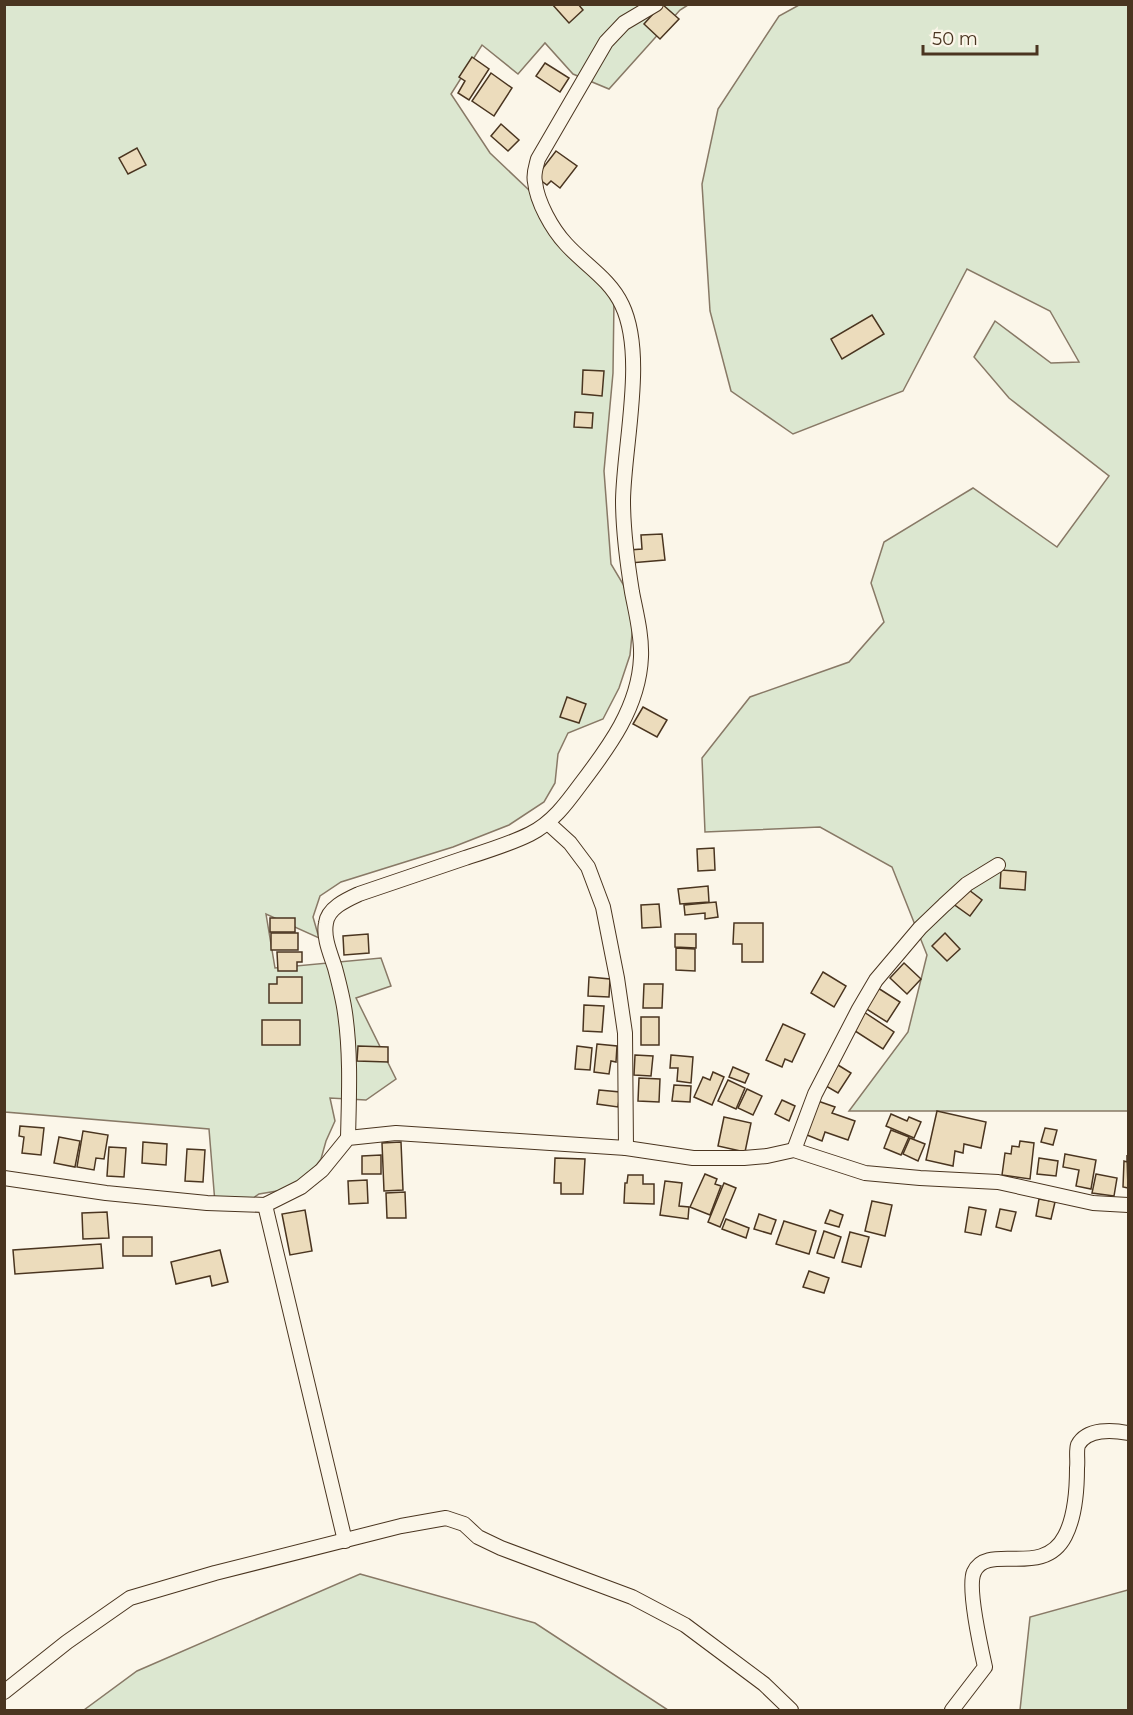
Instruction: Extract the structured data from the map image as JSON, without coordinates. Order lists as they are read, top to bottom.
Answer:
{
  "scale_bar": "50 m"
}
